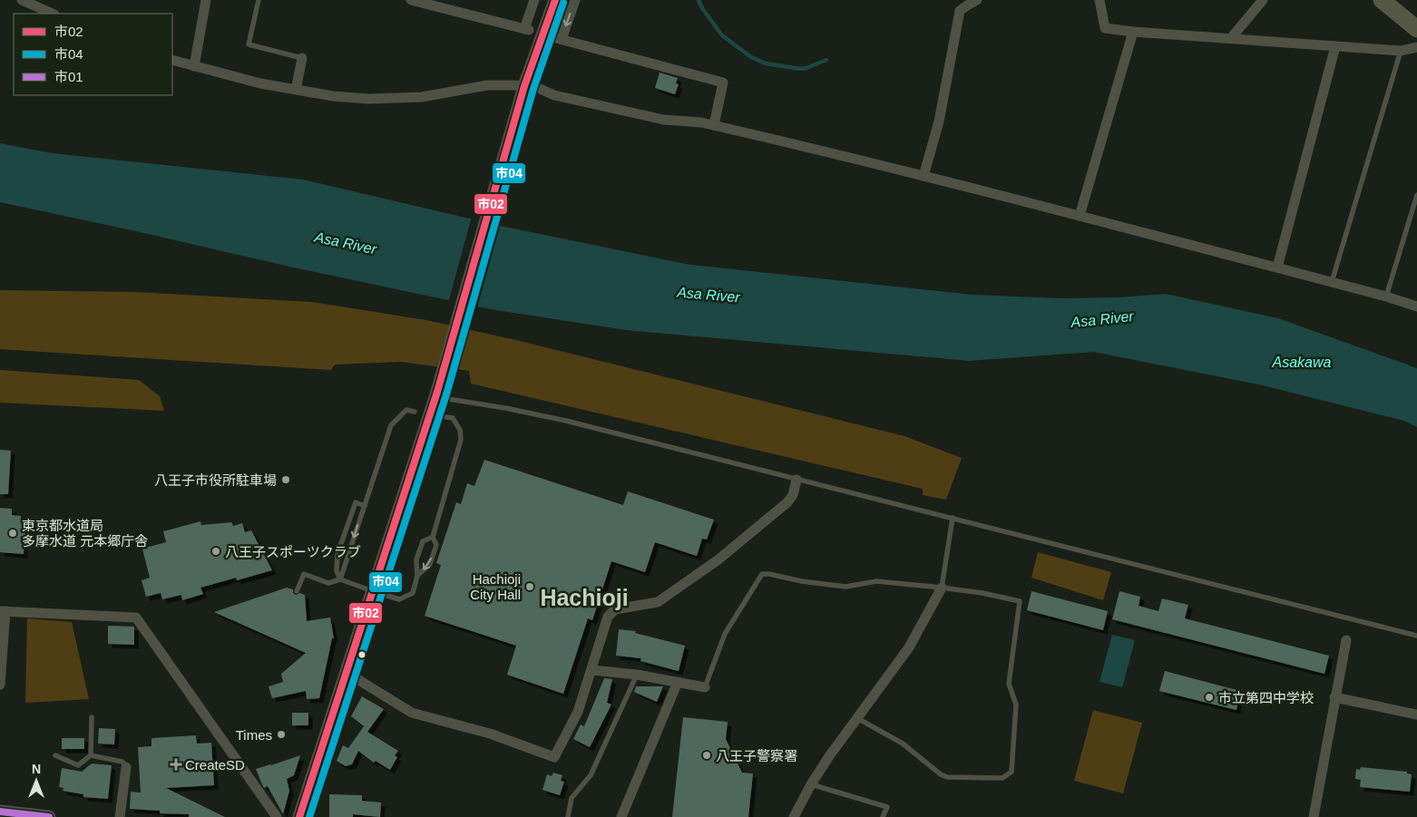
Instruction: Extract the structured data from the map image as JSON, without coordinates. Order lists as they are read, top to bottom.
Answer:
{
  "districts": ["Hachioji"],
  "water": ["Asa River", "Asakawa"],
  "places": {
    "other": [
      "八王子市役所駐車場",
      "東京都水道局 多摩水道 元本郷庁舎",
      "八王子スポーツクラブ",
      "Hachioji City Hall",
      "市立第四中学校",
      "Times",
      "八王子警察署"
    ],
    "health": ["CreateSD"]
  },
  "lines": ["transit line 市02", "transit line 市04", "transit line 市01"],
  "legend": ["市02", "市04", "市01"],
  "north": "top"
}
